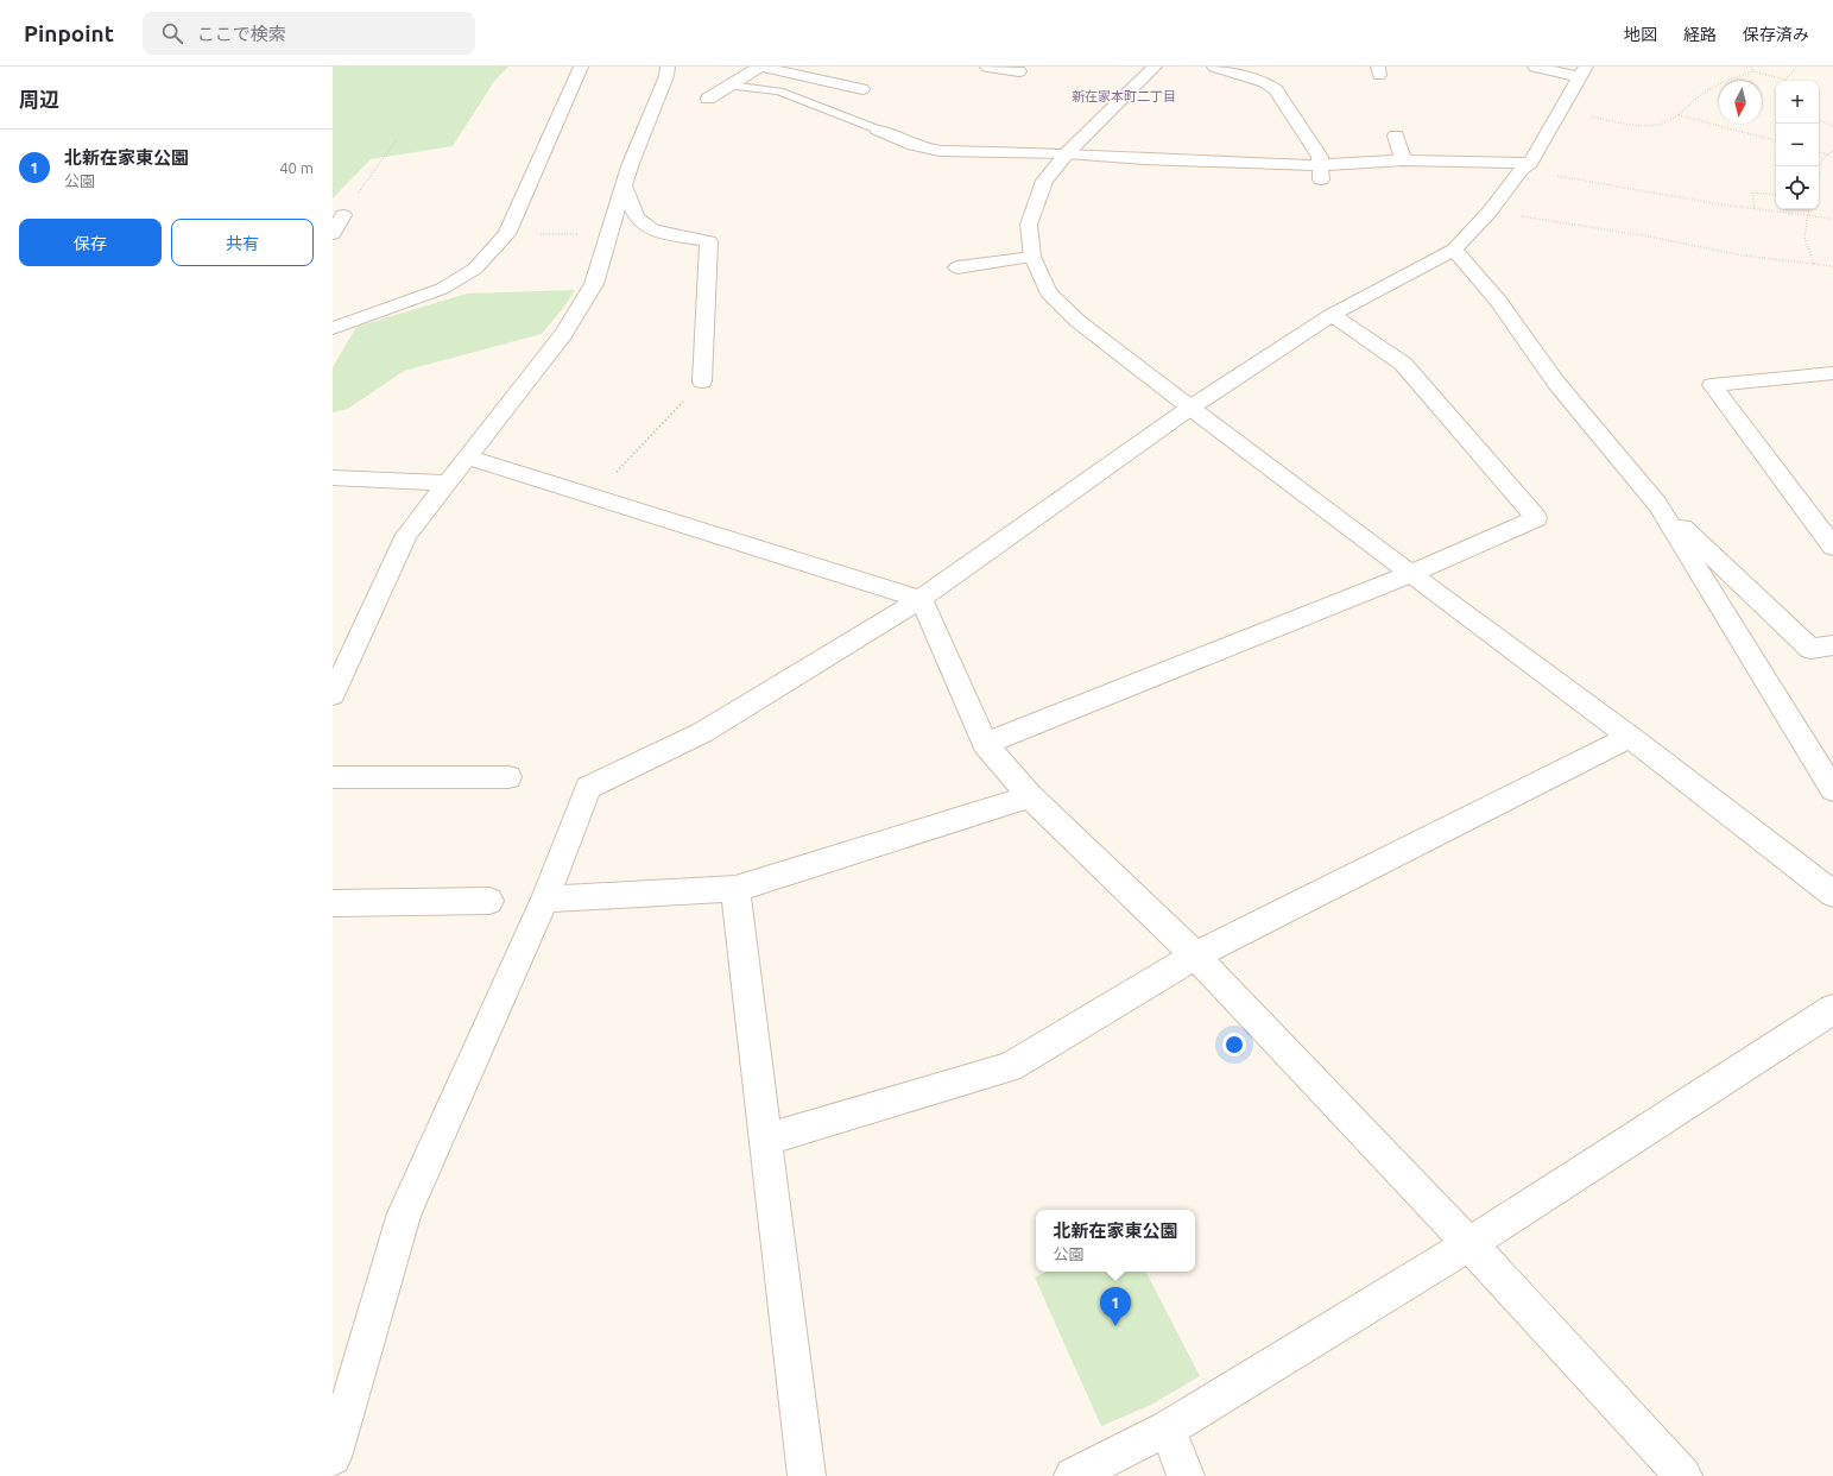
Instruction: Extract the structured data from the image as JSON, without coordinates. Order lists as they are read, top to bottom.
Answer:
{
  "districts": ["新在家本町二丁目"],
  "north": "bottom",
  "page": {
    "header": "Pinpoint",
    "search": "ここで検索",
    "nav": ["地図", "経路", "保存済み"],
    "heading": "周辺",
    "map_buttons": ["+", "−"],
    "list": [
      {
        "mark": "1",
        "name": "北新在家東公園",
        "note": "公園",
        "value": "40 m"
      }
    ],
    "buttons": ["保存", "共有"],
    "popup": ["北新在家東公園", "公園"],
    "pins": "1"
  }
}
